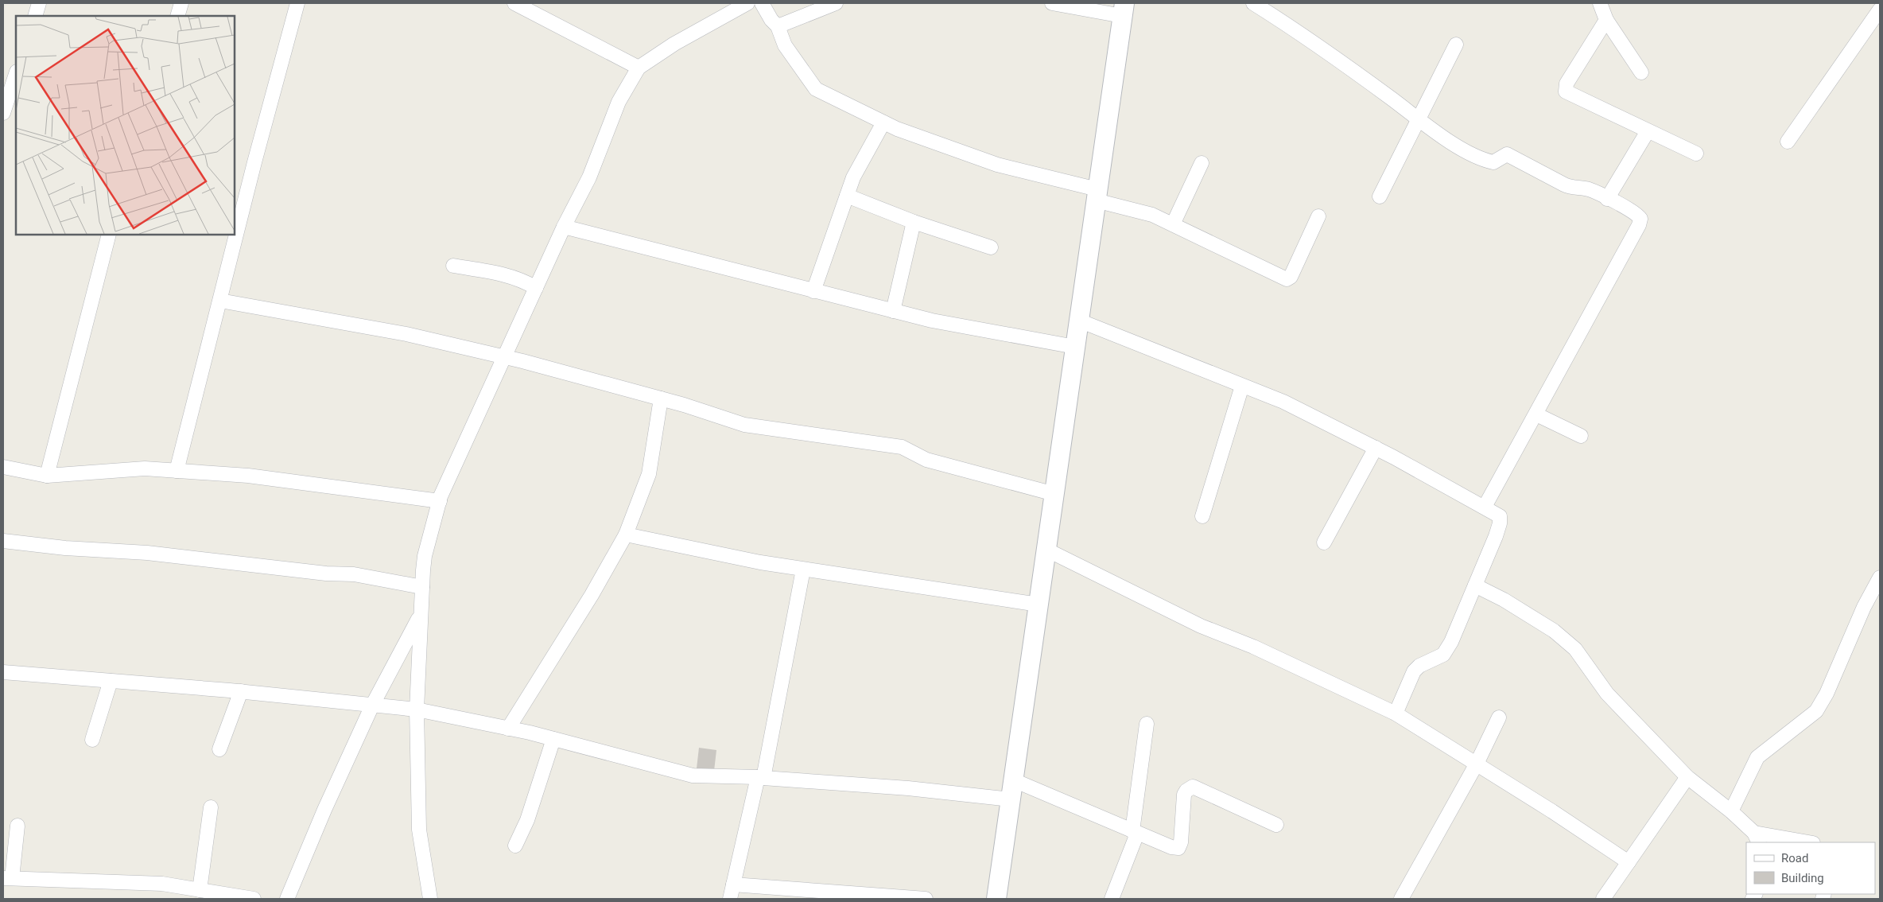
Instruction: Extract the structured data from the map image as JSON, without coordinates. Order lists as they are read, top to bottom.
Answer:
{
  "legend": ["Road", "Building"]
}
